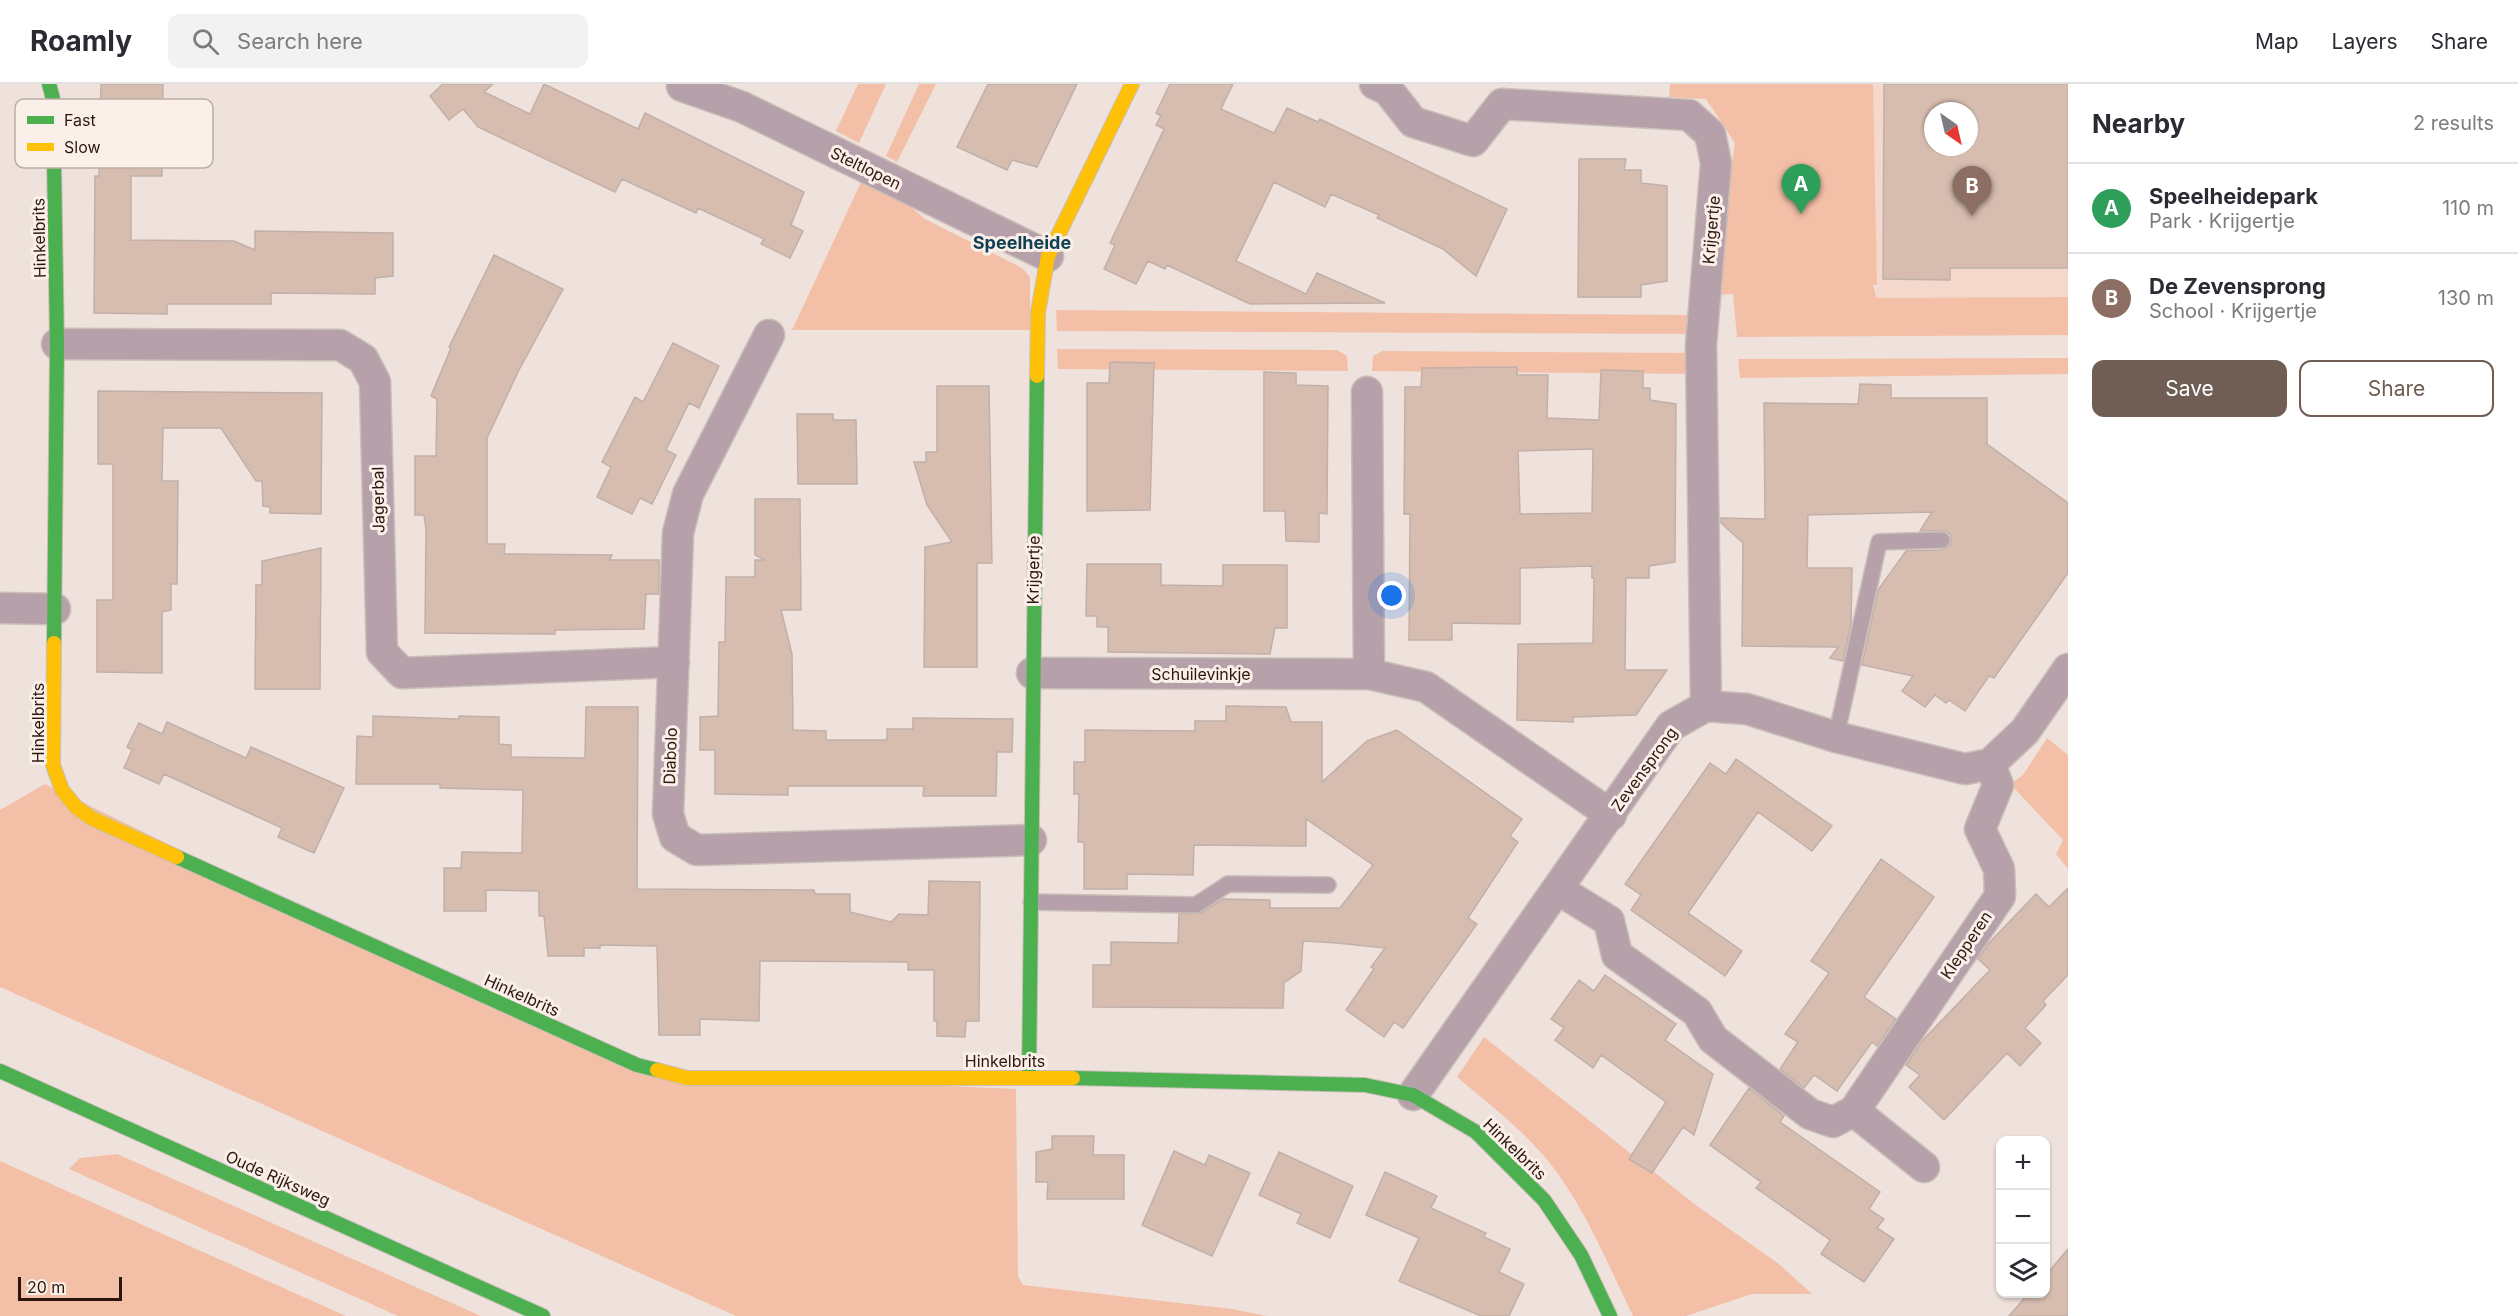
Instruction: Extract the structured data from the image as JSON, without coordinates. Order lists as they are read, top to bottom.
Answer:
{
  "streets": {
    "street": [
      "Steltlopen",
      "Krijgertje",
      "Hinkelbrits",
      "Jagerbal",
      "Schuilevinkje",
      "Diabolo",
      "Zevensprong",
      "Klepperen",
      "Oude Rijksweg"
    ]
  },
  "crossings": [
    ["Steltlopen", "Krijgertje"],
    ["Krijgertje", "Hinkelbrits"],
    ["Krijgertje", "Schuilevinkje"],
    ["Krijgertje", "Diabolo"],
    ["Krijgertje", "Zevensprong"],
    ["Hinkelbrits", "Jagerbal"],
    ["Hinkelbrits", "Zevensprong"],
    ["Jagerbal", "Diabolo"],
    ["Schuilevinkje", "Zevensprong"]
  ],
  "districts": ["Speelheide"],
  "legend": ["Fast", "Slow"],
  "scale_bar": "20 m",
  "north": "bottom right",
  "page": {
    "header": "Roamly",
    "search": "Search here",
    "nav": ["Map", "Layers", "Share"],
    "heading": ["Nearby", "2 results"],
    "list": [
      {
        "mark": "A",
        "name": "Speelheidepark",
        "note": "Park · Krijgertje",
        "value": "110 m"
      },
      {
        "mark": "B",
        "name": "De Zevensprong",
        "note": "School · Krijgertje",
        "value": "130 m"
      }
    ],
    "pins": ["A", "B"],
    "buttons": ["Save", "Share"],
    "map_buttons": ["+", "−"],
    "scale": "20 m"
  }
}
